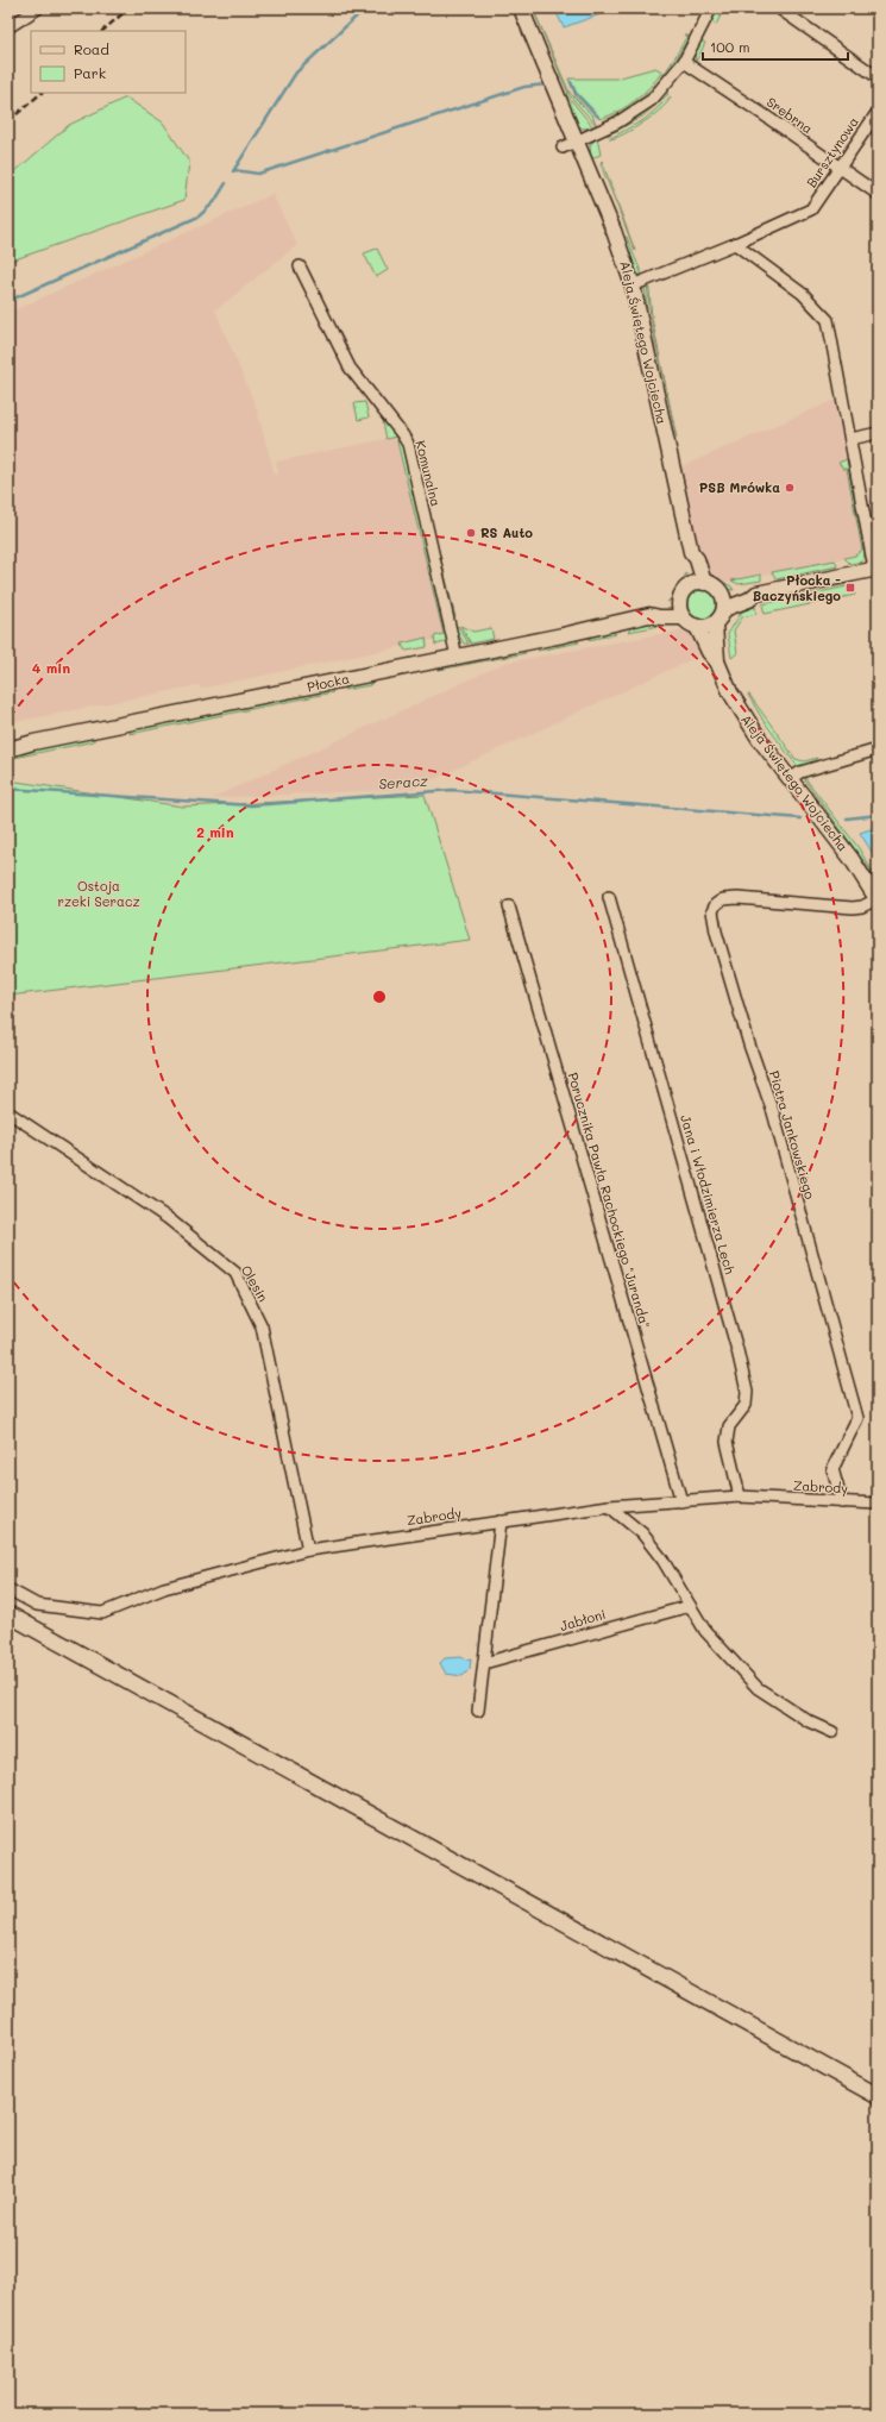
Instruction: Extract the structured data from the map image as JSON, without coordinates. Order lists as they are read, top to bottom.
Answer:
{
  "streets": {
    "street": [
      "Srebrna",
      "Bursztynowa",
      "Aleja Świętego Wojciecha",
      "Komunalna",
      "Płocka",
      "Piotra Jankowskiego",
      "Jana i Włodzimierza Lech",
      "Porucznika Pawła Rachockiego \"Juranda\"",
      "Olesin",
      "Zabrody",
      "Jabłoni"
    ]
  },
  "crossings": [
    ["Srebrna", "Bursztynowa"],
    ["Aleja Świętego Wojciecha", "Płocka"],
    ["Aleja Świętego Wojciecha", "Piotra Jankowskiego"],
    ["Komunalna", "Płocka"],
    ["Piotra Jankowskiego", "Zabrody"],
    ["Jana i Włodzimierza Lech", "Zabrody"],
    ["Porucznika Pawła Rachockiego \"Juranda\"", "Zabrody"],
    ["Olesin", "Zabrody"]
  ],
  "water": ["Seracz"],
  "parks": ["Ostoja rzeki Seracz"],
  "places": {
    "other": ["PSB Mrówka", "RS Auto"],
    "transit": ["Płocka - Baczyńskiego"]
  },
  "legend": ["Road", "Park"],
  "scale_bar": "100 m",
  "rings": ["4 min", "2 min"]
}
